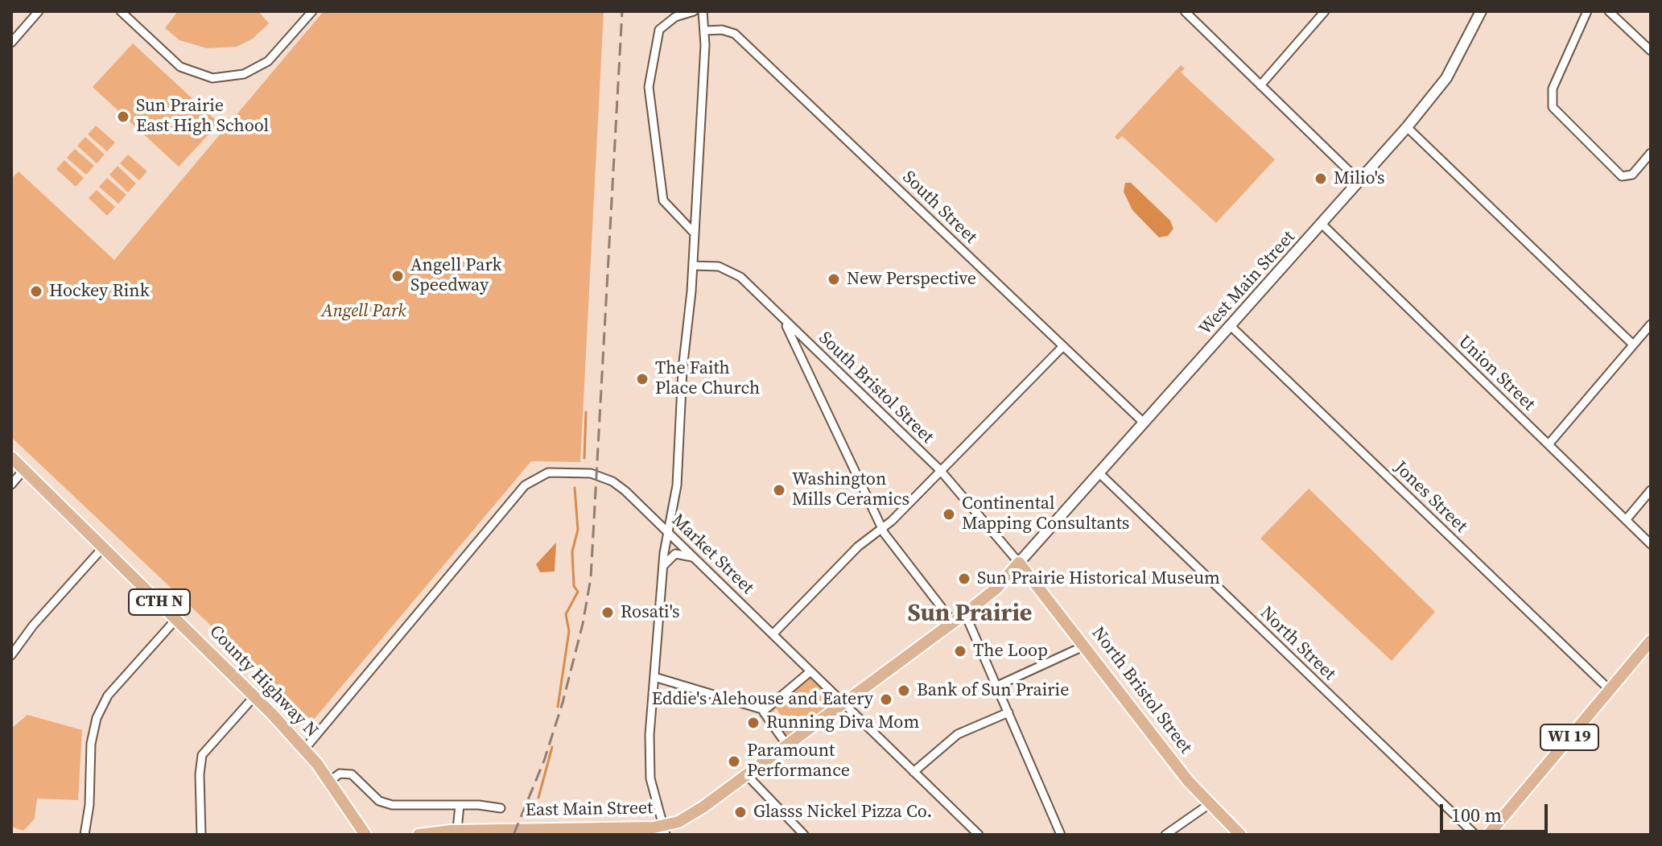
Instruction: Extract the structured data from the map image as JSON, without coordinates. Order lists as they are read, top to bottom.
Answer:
{
  "streets": {
    "main road": [
      "West Main Street",
      "CTH N",
      "County Highway N",
      "North Bristol Street",
      "WI 19",
      "East Main Street"
    ],
    "street": [
      "South Street",
      "Union Street",
      "South Bristol Street",
      "Jones Street",
      "Market Street",
      "North Street"
    ]
  },
  "crossings": [
    ["South Street", "West Main Street"],
    ["West Main Street", "Union Street"],
    ["West Main Street", "South Bristol Street"],
    ["West Main Street", "Jones Street"],
    ["West Main Street", "North Street"],
    ["West Main Street", "North Bristol Street"],
    ["West Main Street", "East Main Street"],
    ["South Bristol Street", "North Bristol Street"],
    ["South Bristol Street", "East Main Street"],
    ["Jones Street", "WI 19"],
    ["Market Street", "County Highway N"],
    ["Market Street", "East Main Street"],
    ["North Bristol Street", "East Main Street"]
  ],
  "districts": ["Sun Prairie"],
  "parks": ["Angell Park"],
  "places": [
    "Sun Prairie East High School",
    "Milio's",
    "Angell Park Speedway",
    "New Perspective",
    "Hockey Rink",
    "The Faith Place Church",
    "Washington Mills Ceramics",
    "Continental Mapping Consultants",
    "Sun Prairie Historical Museum",
    "Rosati's",
    "The Loop",
    "Bank of Sun Prairie",
    "Eddie's Alehouse and Eatery",
    "Running Diva Mom",
    "Paramount Performance",
    "Glasss Nickel Pizza Co."
  ],
  "scale_bar": "100 m"
}
